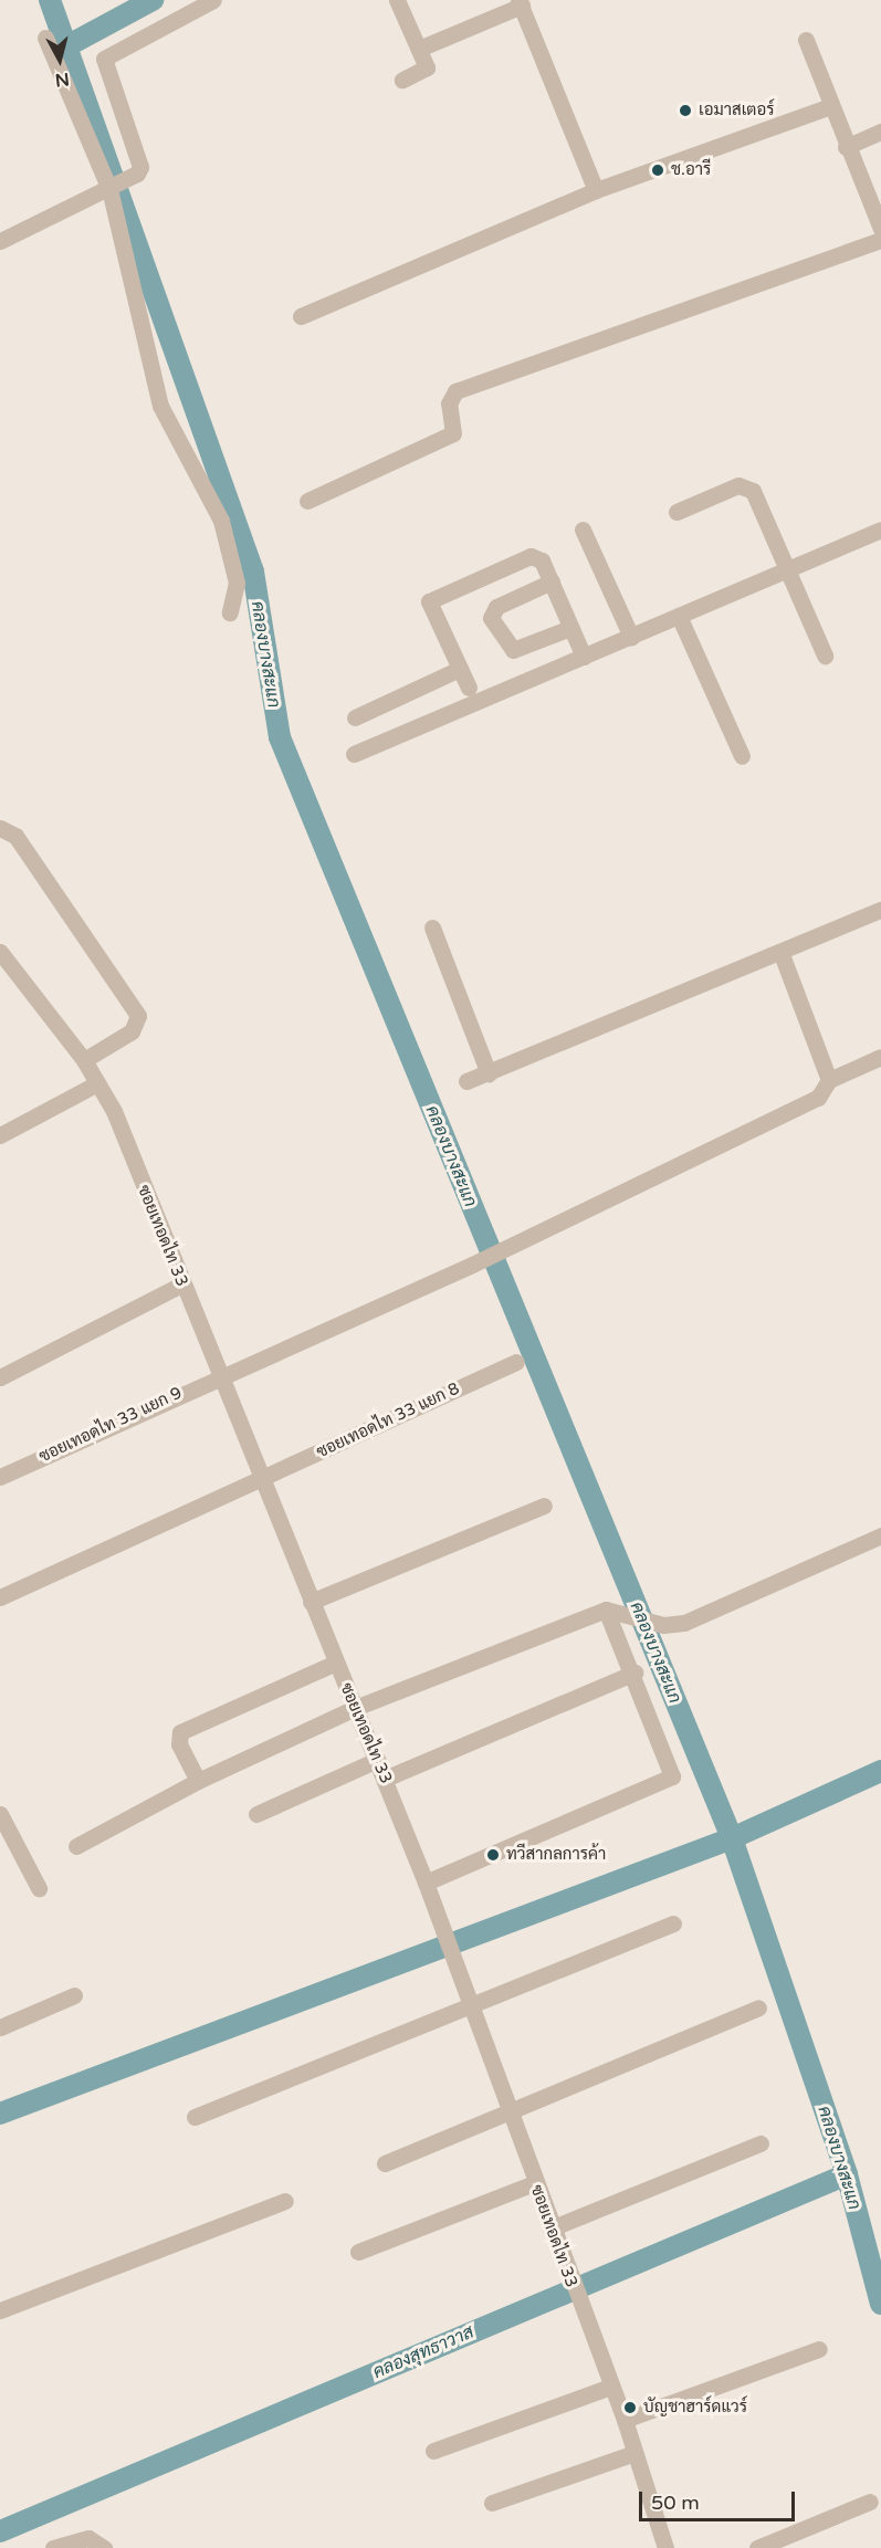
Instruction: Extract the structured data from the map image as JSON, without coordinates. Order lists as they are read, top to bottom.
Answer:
{
  "streets": {
    "street": ["ซอยเทอดไท 33", "ซอยเทอดไท 33 แยก 8", "ซอยเทอดไท 33 แยก 9"]
  },
  "crossings": [
    ["ซอยเทอดไท 33", "ซอยเทอดไท 33 แยก 8"],
    ["ซอยเทอดไท 33", "ซอยเทอดไท 33 แยก 9"]
  ],
  "water": ["คลองบางสะแก", "คลองสุทธาวาส"],
  "places": [
    "เอมาสเตอร์",
    "ช.อารี",
    "ทวีสากลการค้า",
    "บัญชาฮาร์ดแวร์"
  ],
  "scale_bar": "50 m",
  "north": "bottom"
}
